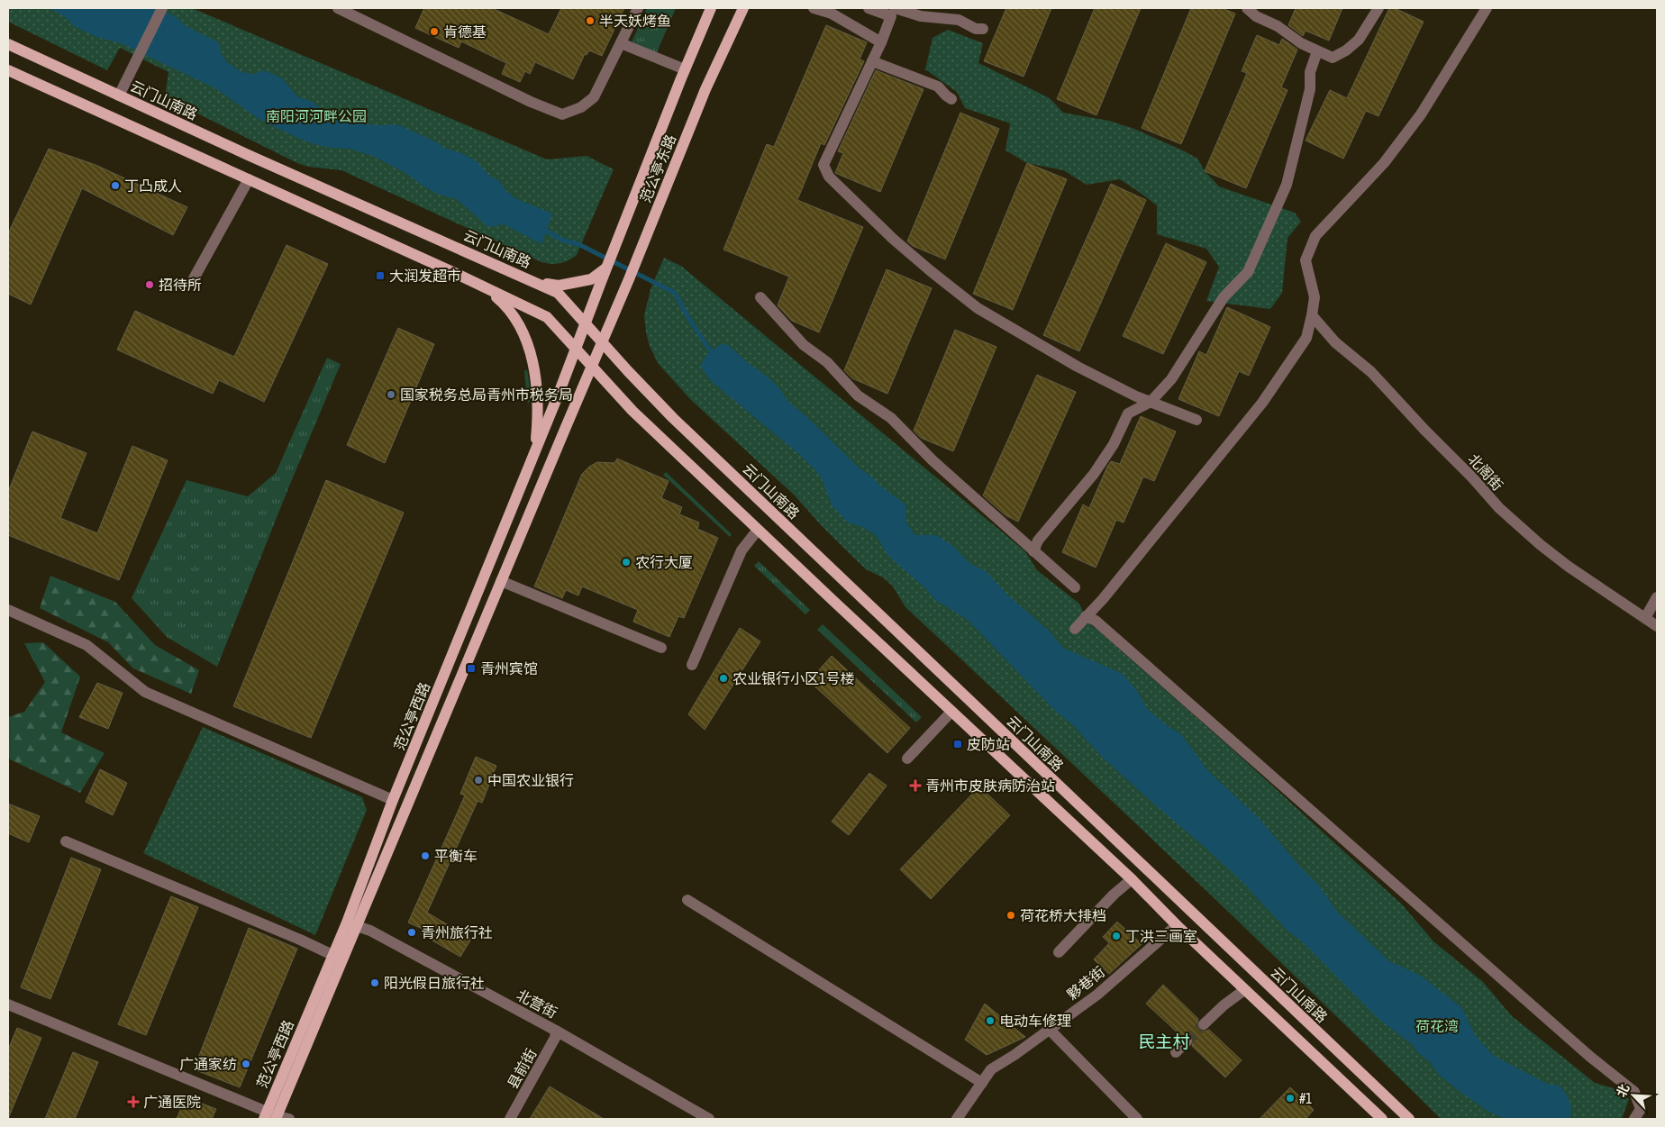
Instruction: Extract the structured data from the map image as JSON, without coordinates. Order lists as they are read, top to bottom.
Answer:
{
  "streets": {
    "main road": ["云门山南路", "范公亭东路", "范公亭西路"],
    "street": [
      "北阁街",
      "夥巷街",
      "北营街",
      "县前街"
    ]
  },
  "crossings": [
    ["云门山南路", "范公亭东路"],
    ["云门山南路", "范公亭西路"],
    ["范公亭东路", "范公亭西路"],
    ["范公亭西路", "北营街"],
    ["北营街", "县前街"]
  ],
  "districts": ["民主村"],
  "parks": ["南阳河河畔公园", "荷花湾"],
  "places": {
    "other": [
      "半天妖烤鱼",
      "肯德基",
      "丁凸成人",
      "招待所",
      "国家税务总局青州市税务局",
      "农行大厦",
      "农业银行小区1号楼",
      "中国农业银行",
      "平衡车",
      "荷花桥大排档",
      "青州旅行社",
      "丁洪三画室",
      "阳光假日旅行社",
      "电动车修理",
      "广通家纺",
      "#1"
    ],
    "transit": ["大润发超市", "青州宾馆", "皮防站"],
    "health": ["青州市皮肤病防治站", "广通医院"]
  },
  "north": "top left"
}
